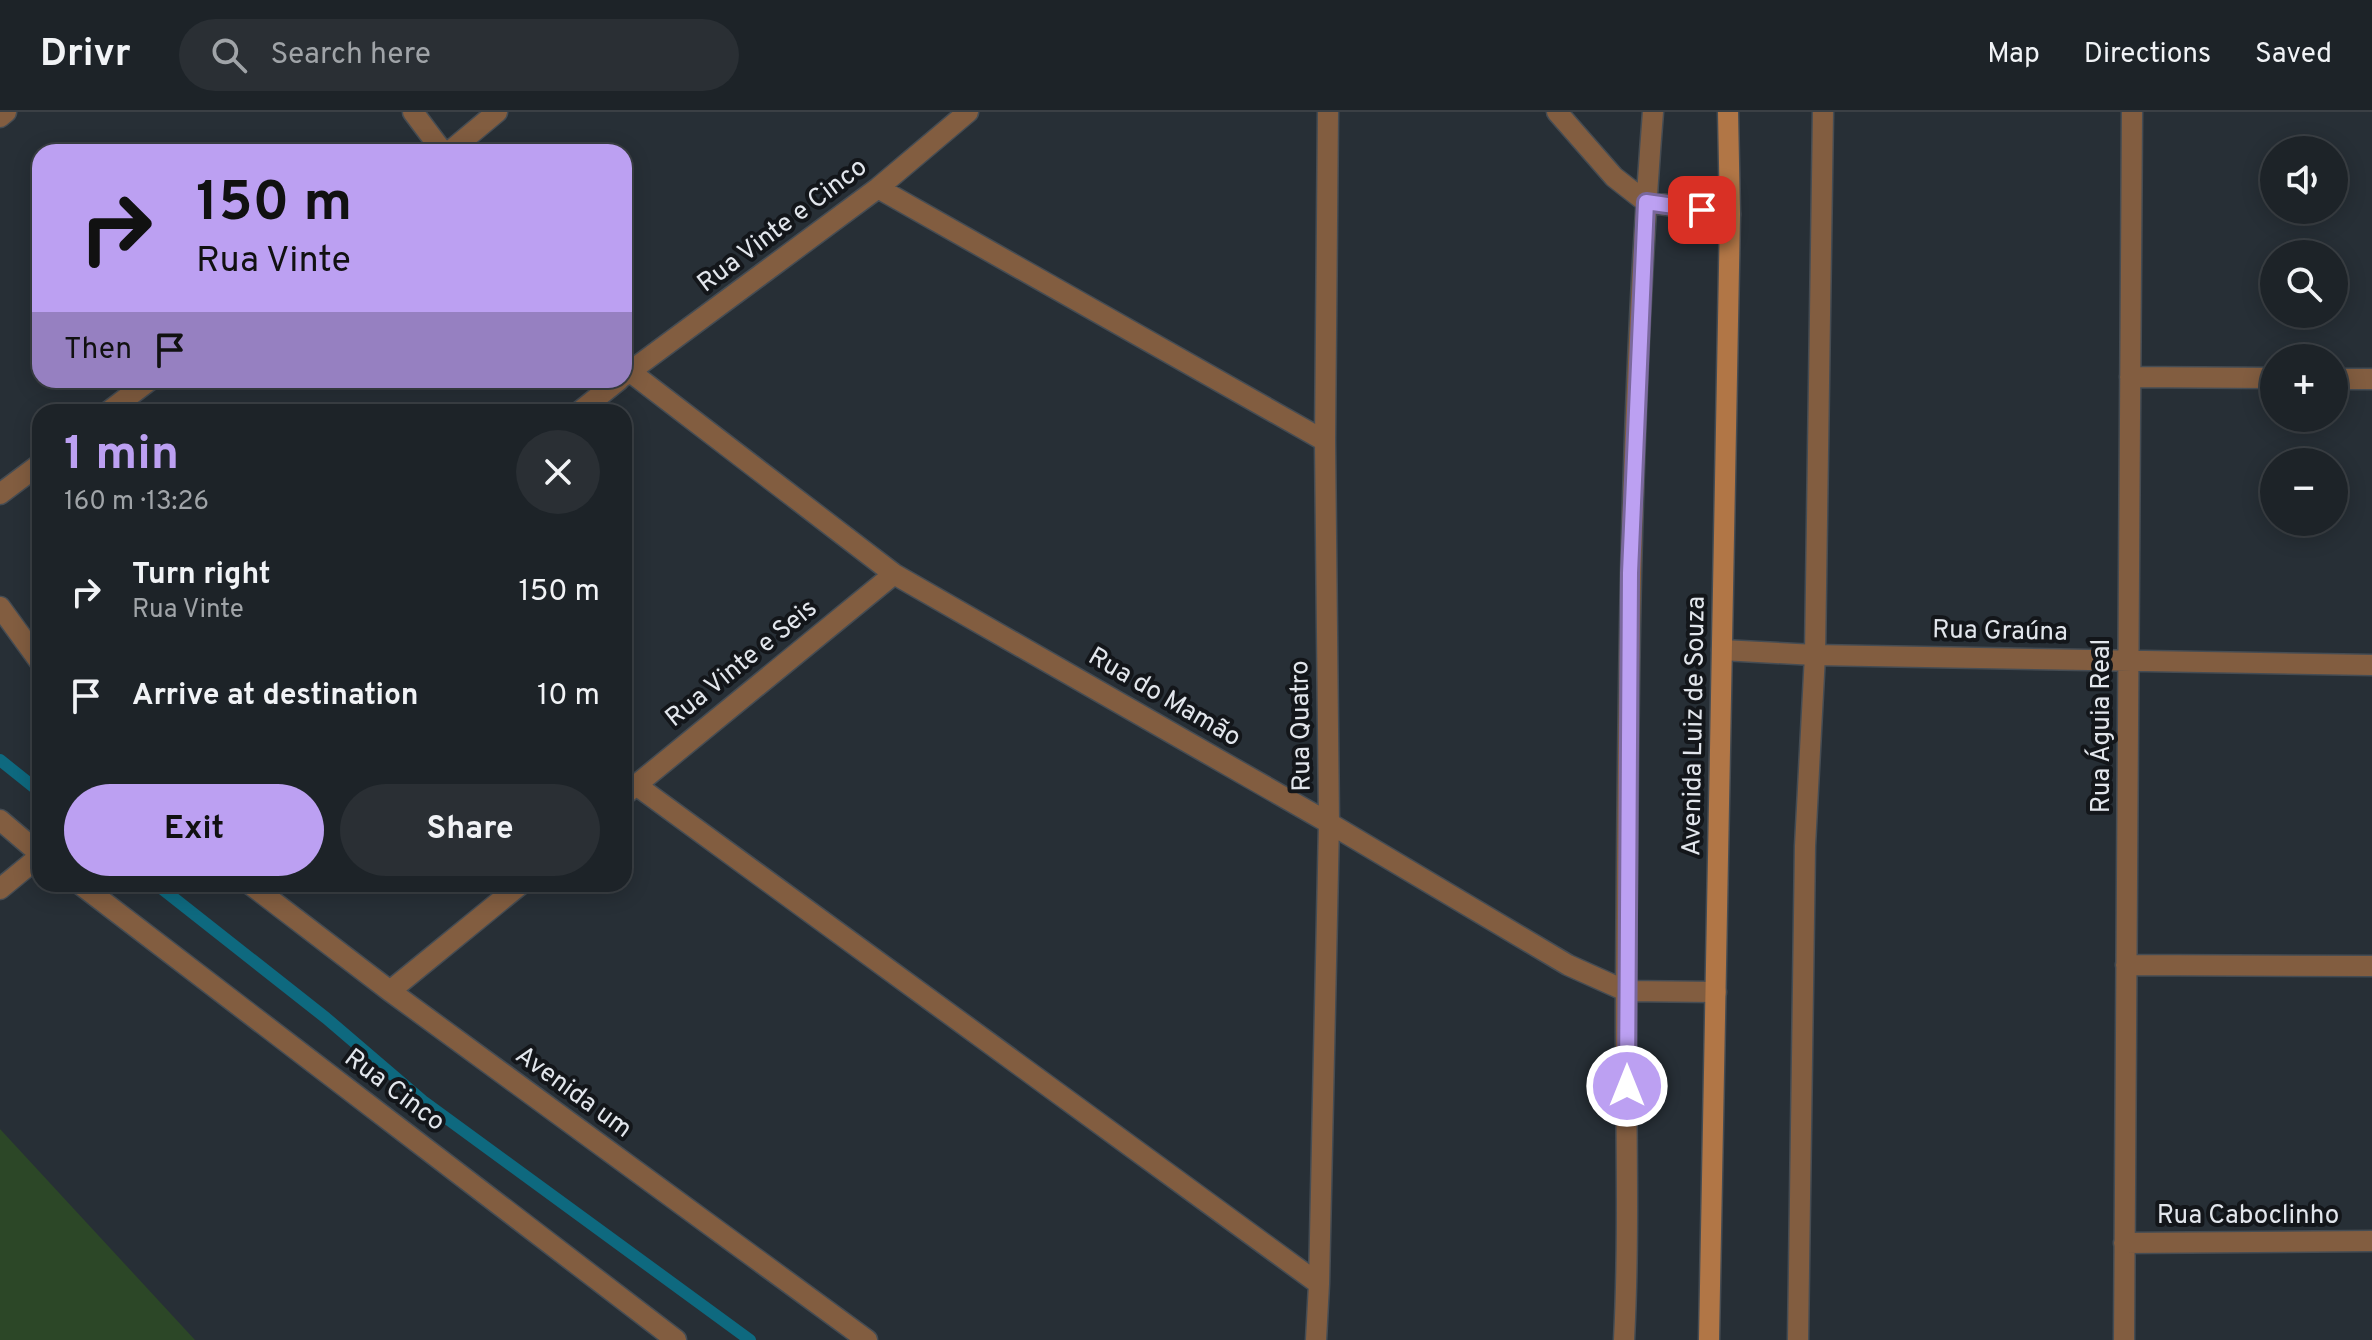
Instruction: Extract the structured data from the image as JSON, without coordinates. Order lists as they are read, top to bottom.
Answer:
{
  "streets": {
    "main road": ["Avenida Luiz de Souza"],
    "street": [
      "Rua Vinte e Cinco",
      "Rua Graúna",
      "Rua Vinte e Seis",
      "Rua do Mamão",
      "Rua Quatro",
      "Rua Águia Real",
      "Rua Cinco",
      "Avenida um",
      "Rua Caboclinho"
    ]
  },
  "crossings": [
    ["Rua Graúna", "Avenida Luiz de Souza"],
    ["Rua Graúna", "Rua Águia Real"],
    ["Rua Vinte e Seis", "Rua do Mamão"],
    ["Rua do Mamão", "Rua Quatro"],
    ["Rua do Mamão", "Avenida Luiz de Souza"],
    ["Rua Águia Real", "Rua Caboclinho"]
  ],
  "page": {
    "header": "Drivr",
    "search": "Search here",
    "nav": ["Map", "Directions", "Saved"],
    "map_buttons": ["+", "−"],
    "turn": ["150 m", "Rua Vinte"],
    "then": "Then",
    "heading": ["1 min", "160 m · 13:26"],
    "list": [
      {
        "name": "Turn right",
        "note": "Rua Vinte",
        "value": "150 m"
      },
      {
        "name": "Arrive at destination",
        "value": "10 m"
      }
    ],
    "buttons": ["Exit", "Share"]
  }
}
